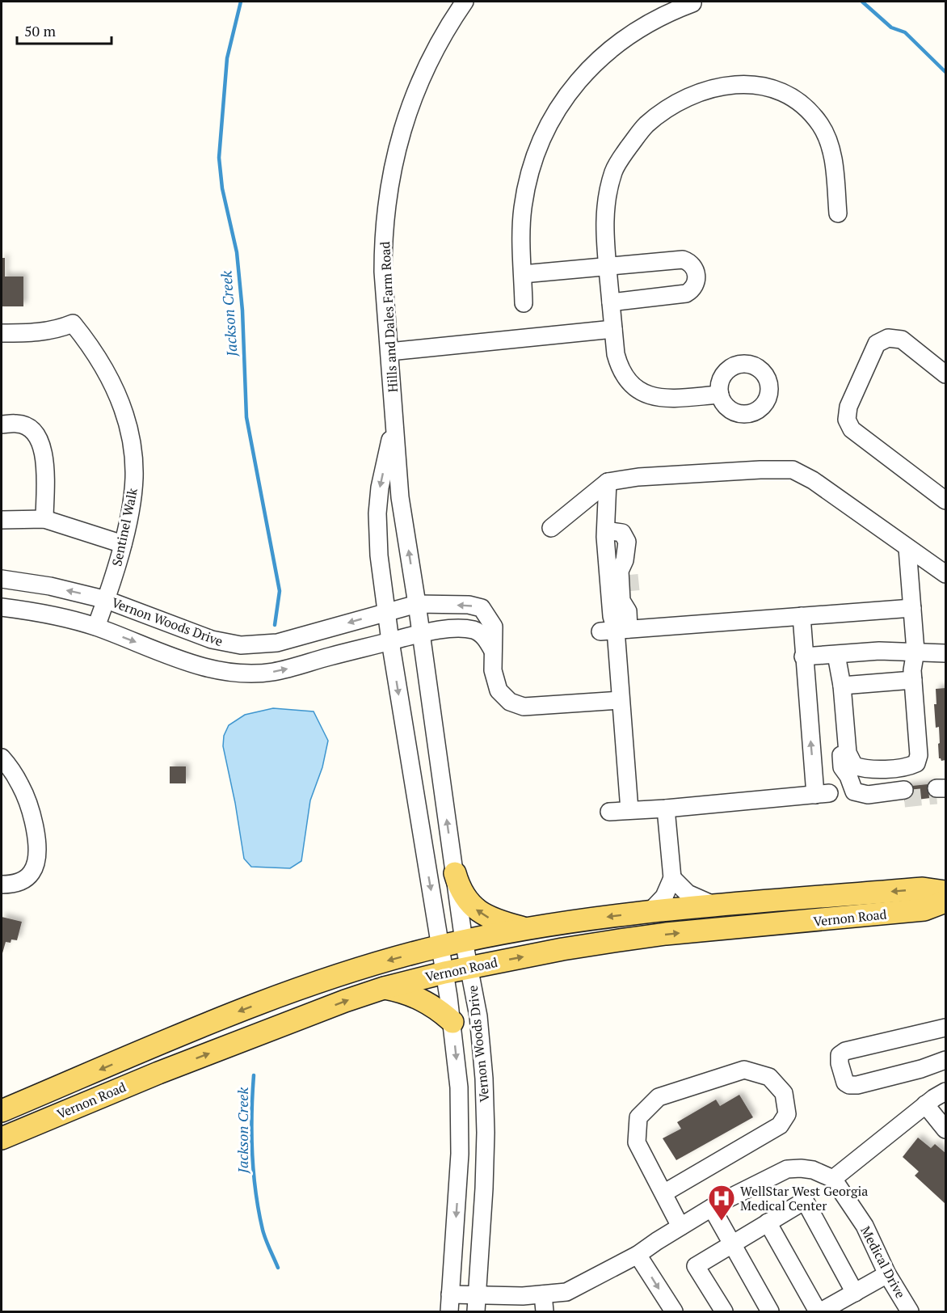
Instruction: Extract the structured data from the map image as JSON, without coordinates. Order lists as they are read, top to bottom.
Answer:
{
  "streets": {
    "main road": ["Vernon Road"],
    "street": [
      "Hills and Dales Farm Road",
      "Sentinel Walk",
      "Vernon Woods Drive",
      "Medical Drive"
    ]
  },
  "crossings": [
    ["Hills and Dales Farm Road", "Vernon Woods Drive"],
    ["Sentinel Walk", "Vernon Woods Drive"],
    ["Vernon Woods Drive", "Vernon Road"]
  ],
  "water": ["Jackson Creek"],
  "places": {
    "hospital": ["WellStar West Georgia Medical Center"]
  },
  "scale_bar": "50 m"
}
